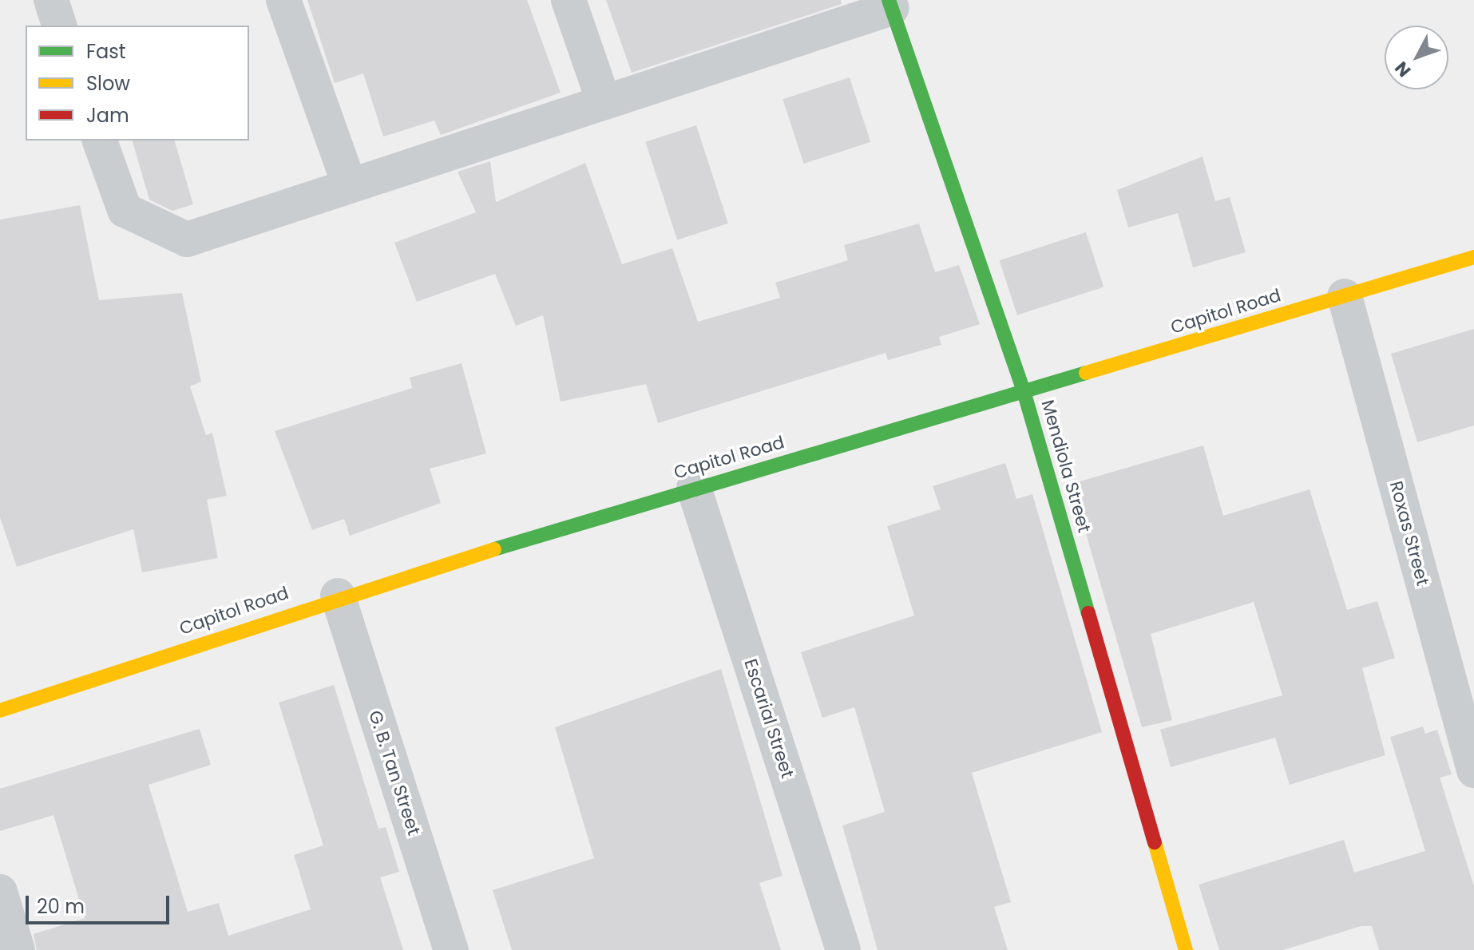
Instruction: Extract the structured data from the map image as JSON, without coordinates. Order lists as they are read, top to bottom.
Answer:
{
  "streets": {
    "street": [
      "Capitol Road",
      "Mendiola Street",
      "Roxas Street",
      "Escarial Street",
      "G. B. Tan Street"
    ]
  },
  "crossings": [
    ["Capitol Road", "Mendiola Street"],
    ["Capitol Road", "Roxas Street"],
    ["Capitol Road", "Escarial Street"],
    ["Capitol Road", "G. B. Tan Street"]
  ],
  "legend": ["Fast", "Slow", "Jam"],
  "scale_bar": "20 m",
  "north": "bottom left"
}
